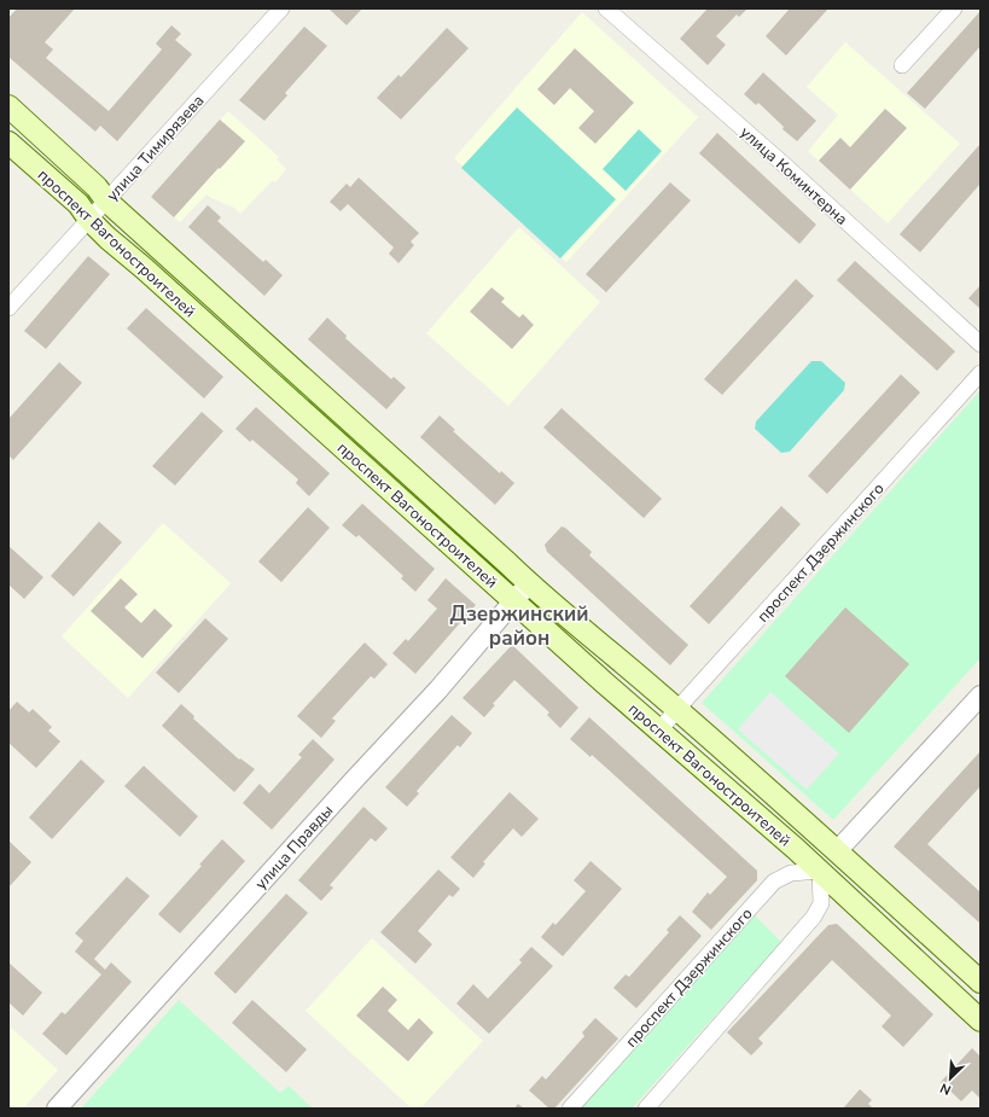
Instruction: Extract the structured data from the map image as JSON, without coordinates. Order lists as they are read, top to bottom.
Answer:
{
  "streets": {
    "main road": ["проспект Вагоностроителей"],
    "street": [
      "улица Тимирязева",
      "улица Коминтерна",
      "проспект Дзержинского",
      "улица Правды"
    ]
  },
  "crossings": [
    ["улица Тимирязева", "проспект Вагоностроителей"],
    ["проспект Вагоностроителей", "проспект Дзержинского"],
    ["проспект Вагоностроителей", "улица Правды"]
  ],
  "districts": ["Дзержинский район"],
  "north": "bottom left"
}
